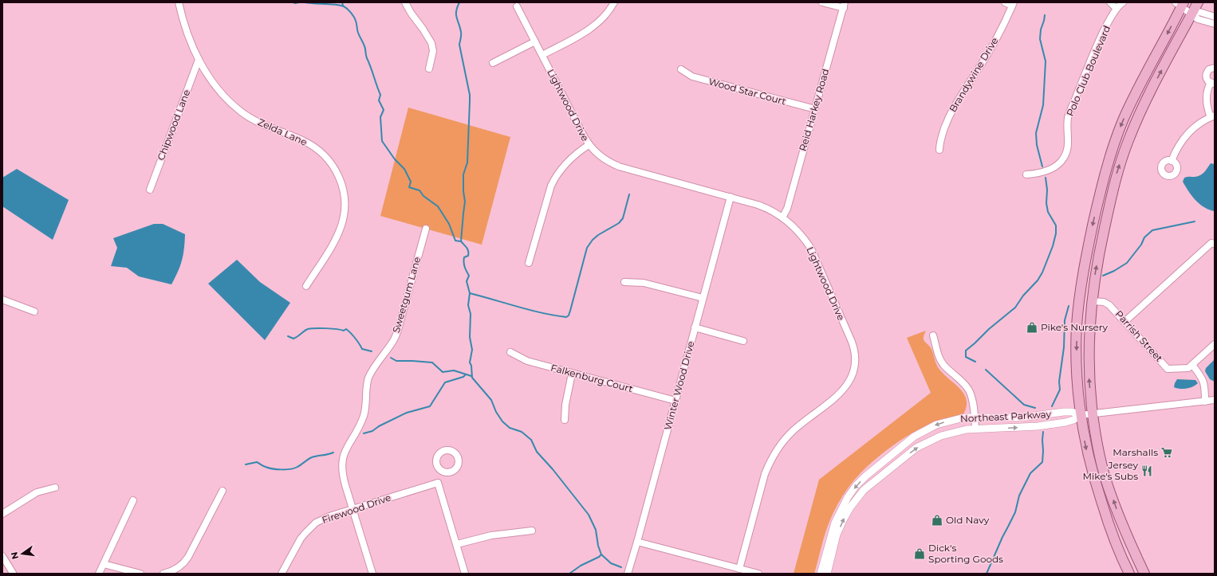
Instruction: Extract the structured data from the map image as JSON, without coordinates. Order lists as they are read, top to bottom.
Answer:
{
  "streets": {
    "street": [
      "Polo Club Boulevard",
      "Brandywine Drive",
      "Wood Star Court",
      "Lightwood Drive",
      "Reid Harkey Road",
      "Chipwood Lane",
      "Zelda Lane",
      "Sweetgum Lane",
      "Parrish Street",
      "Falkenburg Court",
      "Winter Wood Drive",
      "Northeast Parkway",
      "Firewood Drive"
    ]
  },
  "crossings": [
    ["Wood Star Court", "Reid Harkey Road"],
    ["Lightwood Drive", "Reid Harkey Road"],
    ["Lightwood Drive", "Winter Wood Drive"],
    ["Chipwood Lane", "Zelda Lane"],
    ["Sweetgum Lane", "Firewood Drive"],
    ["Falkenburg Court", "Winter Wood Drive"]
  ],
  "places": {
    "shop": ["Pike's Nursery", "Old Navy", "Dick's Sporting Goods"],
    "supermarket": ["Marshalls"],
    "restaurant": ["Jersey Mike's Subs"]
  },
  "north": "left"
}
